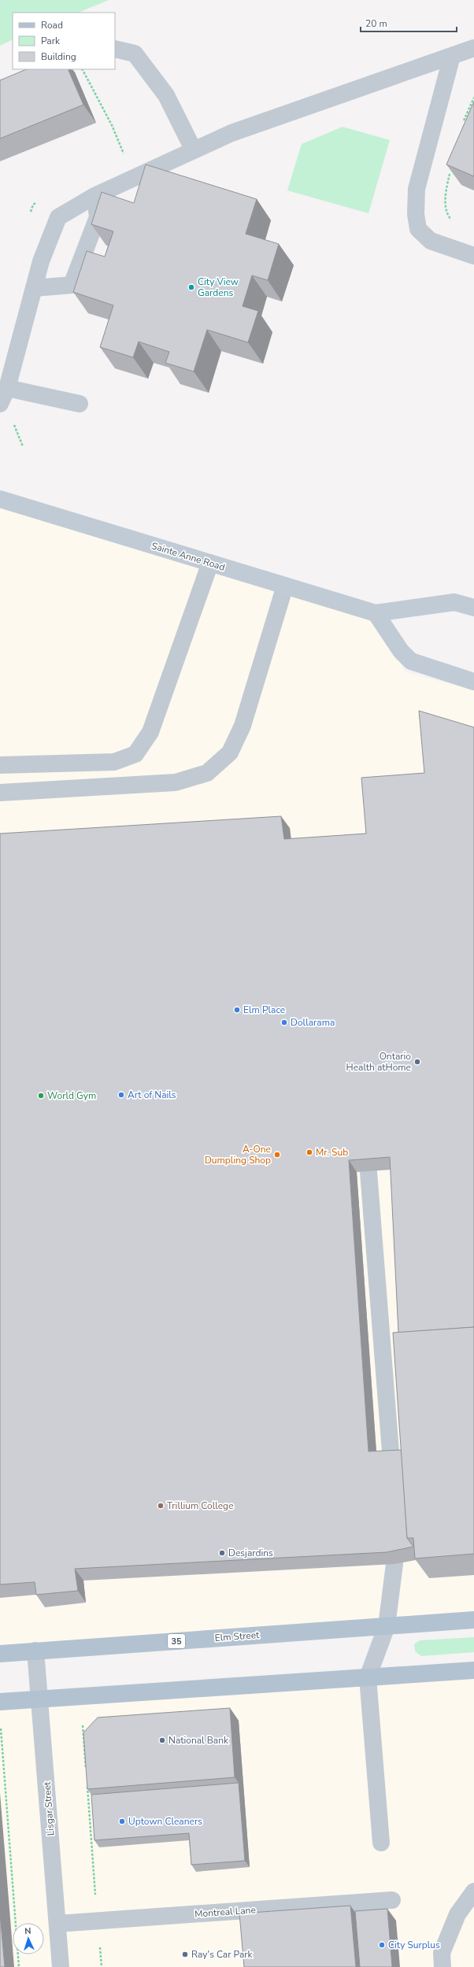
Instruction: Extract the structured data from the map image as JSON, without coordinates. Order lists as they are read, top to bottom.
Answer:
{
  "streets": {
    "main road": ["Sainte Anne Road", "Elm Street", "35"],
    "street": ["Lisgar Street", "Montreal Lane"]
  },
  "crossings": [
    ["Elm Street", "Lisgar Street"],
    ["Lisgar Street", "Montreal Lane"]
  ],
  "places": [
    "City View Gardens",
    "Elm Place",
    "Dollarama",
    "Ontario Health atHome",
    "Art of Nails",
    "World Gym",
    "Mr. Sub",
    "A-One Dumpling Shop",
    "Trillium College",
    "Desjardins",
    "National Bank",
    "Uptown Cleaners",
    "City Surplus",
    "Ray's Car Park"
  ],
  "legend": ["Road", "Park", "Building"],
  "scale_bar": "20 m",
  "north": "top"
}
